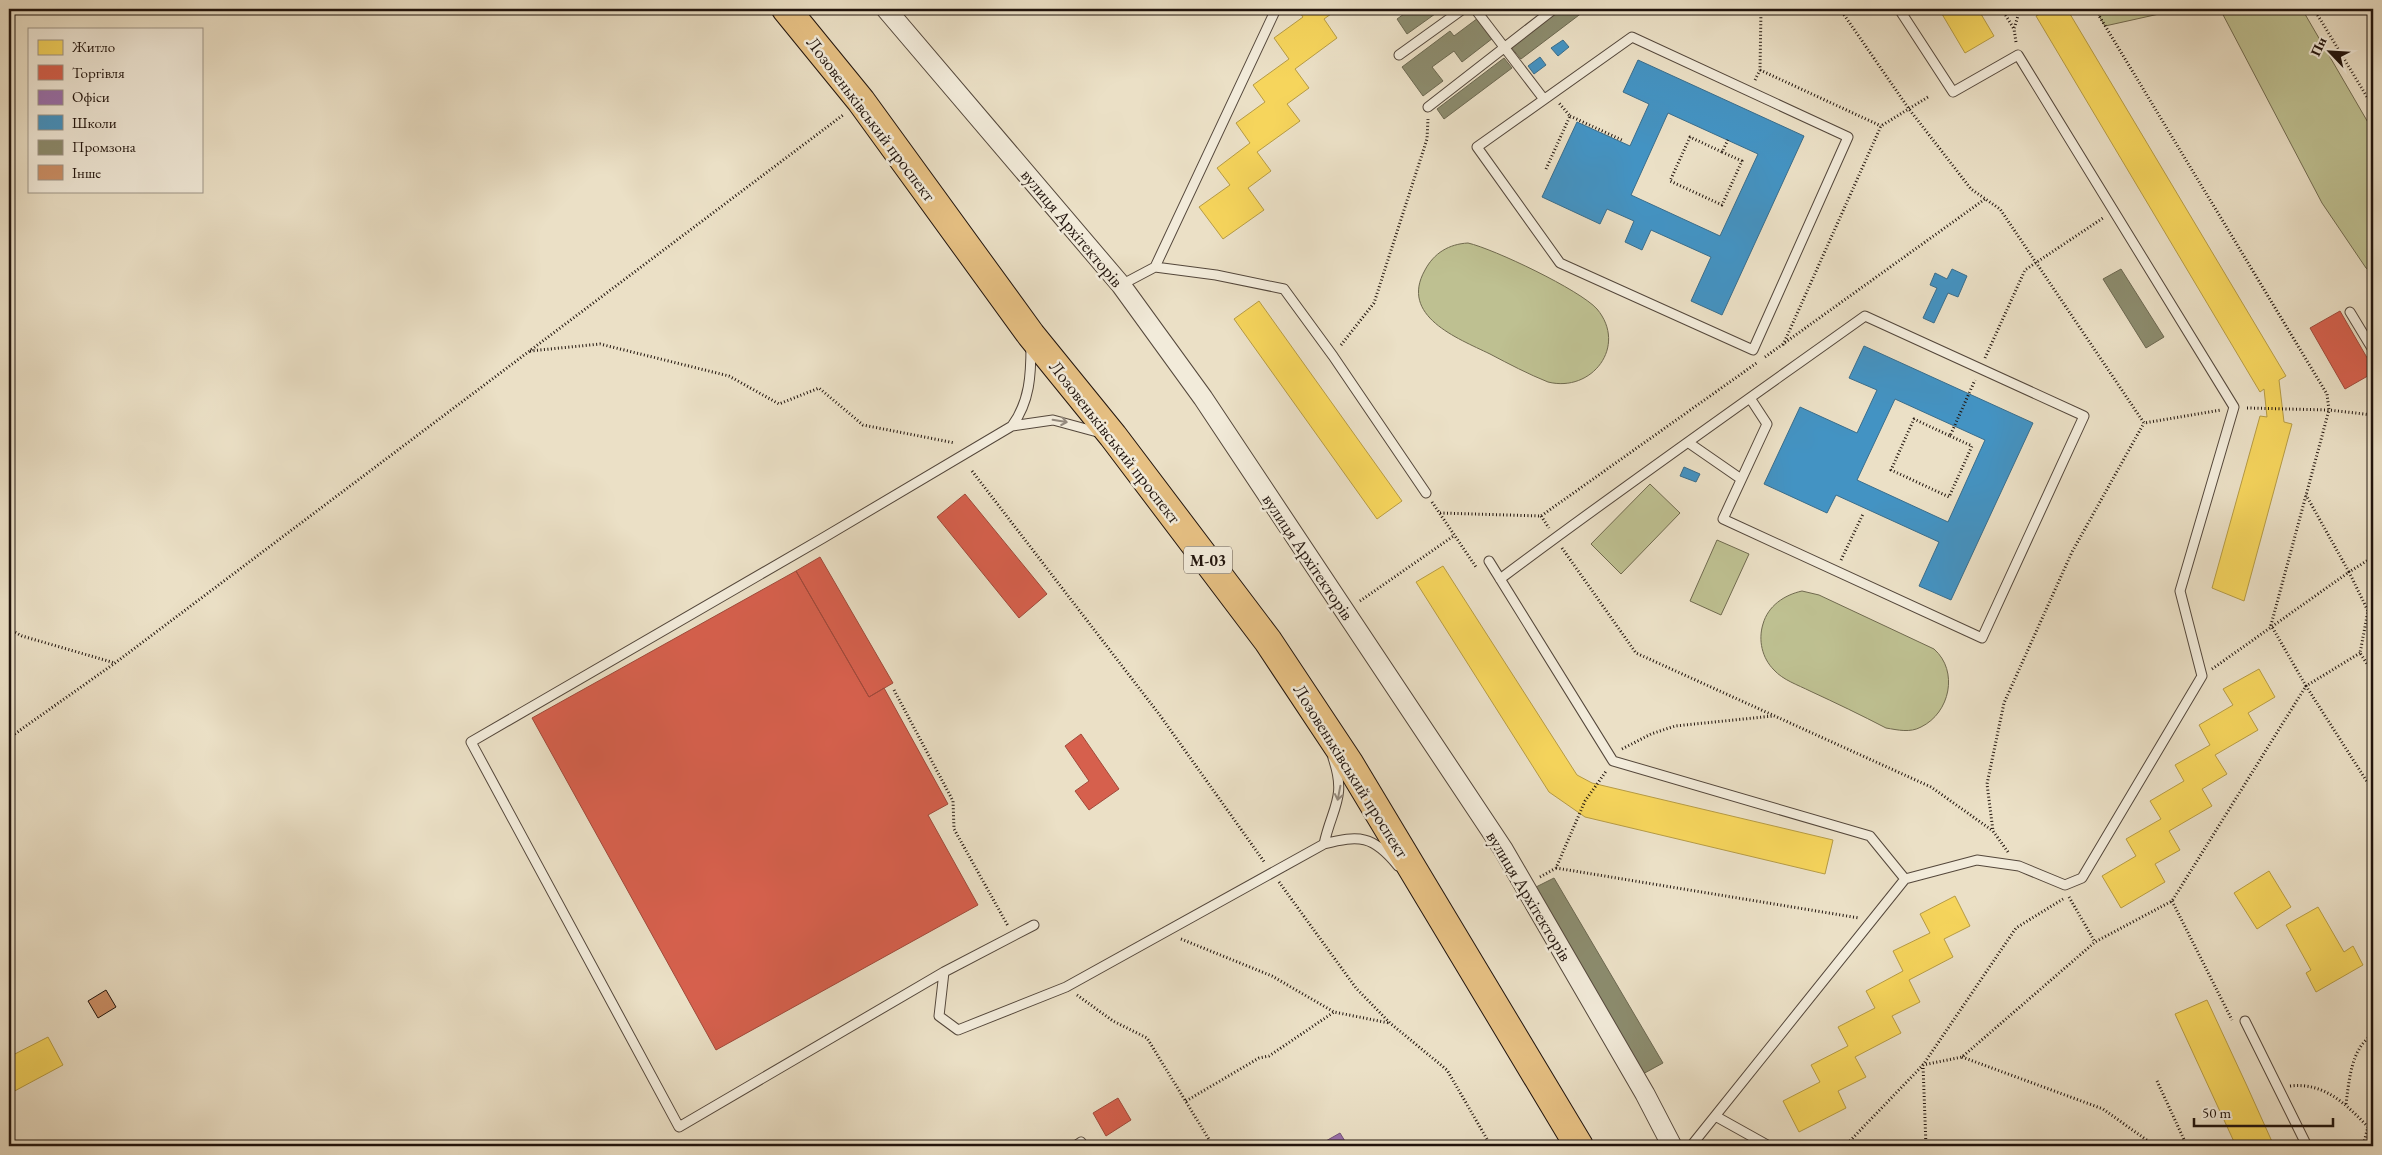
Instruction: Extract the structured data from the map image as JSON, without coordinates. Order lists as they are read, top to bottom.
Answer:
{
  "streets": {
    "highway": ["Лозовеньківський проспект", "М-03"],
    "street": ["вулиця Архітекторів"]
  },
  "legend": [
    "Житло",
    "Торгівля",
    "Офіси",
    "Школи",
    "Промзона",
    "Інше"
  ],
  "scale_bar": "50 m",
  "north": "top left"
}
